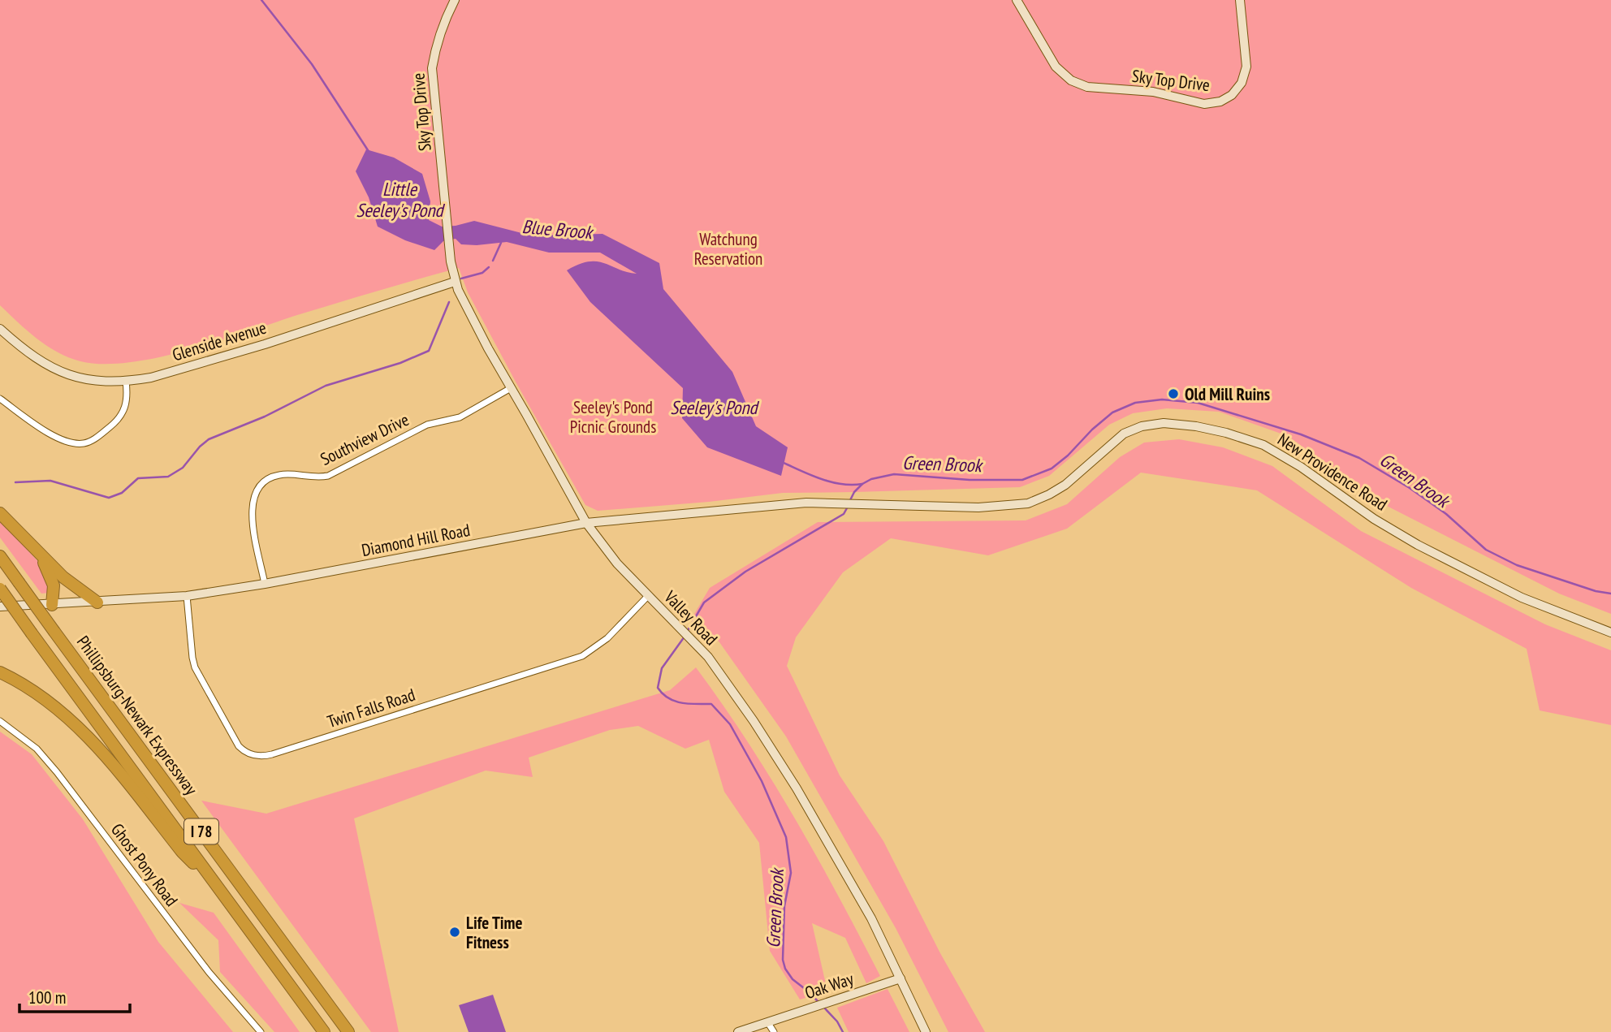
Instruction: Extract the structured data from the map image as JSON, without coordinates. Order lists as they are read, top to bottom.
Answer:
{
  "streets": {
    "highway": ["Phillipsburg-Newark Expressway", "I 78"],
    "main road": [
      "Sky Top Drive",
      "Glenside Avenue",
      "New Providence Road",
      "Diamond Hill Road",
      "Valley Road",
      "Oak Way"
    ],
    "street": ["Southview Drive", "Twin Falls Road", "Ghost Pony Road"]
  },
  "crossings": [
    ["Sky Top Drive", "Valley Road"],
    ["Glenside Avenue", "Valley Road"],
    ["Southview Drive", "Diamond Hill Road"],
    ["Southview Drive", "Valley Road"],
    ["New Providence Road", "Diamond Hill Road"],
    ["Diamond Hill Road", "Valley Road"],
    ["Diamond Hill Road", "Twin Falls Road"],
    ["Valley Road", "Twin Falls Road"],
    ["Valley Road", "Oak Way"]
  ],
  "water": [
    "Little Seeley's Pond",
    "Blue Brook",
    "Seeley's Pond",
    "Green Brook"
  ],
  "parks": ["Watchung Reservation", "Seeley's Pond Picnic Grounds"],
  "places": ["Old Mill Ruins", "Life Time Fitness"],
  "scale_bar": "100 m"
}
